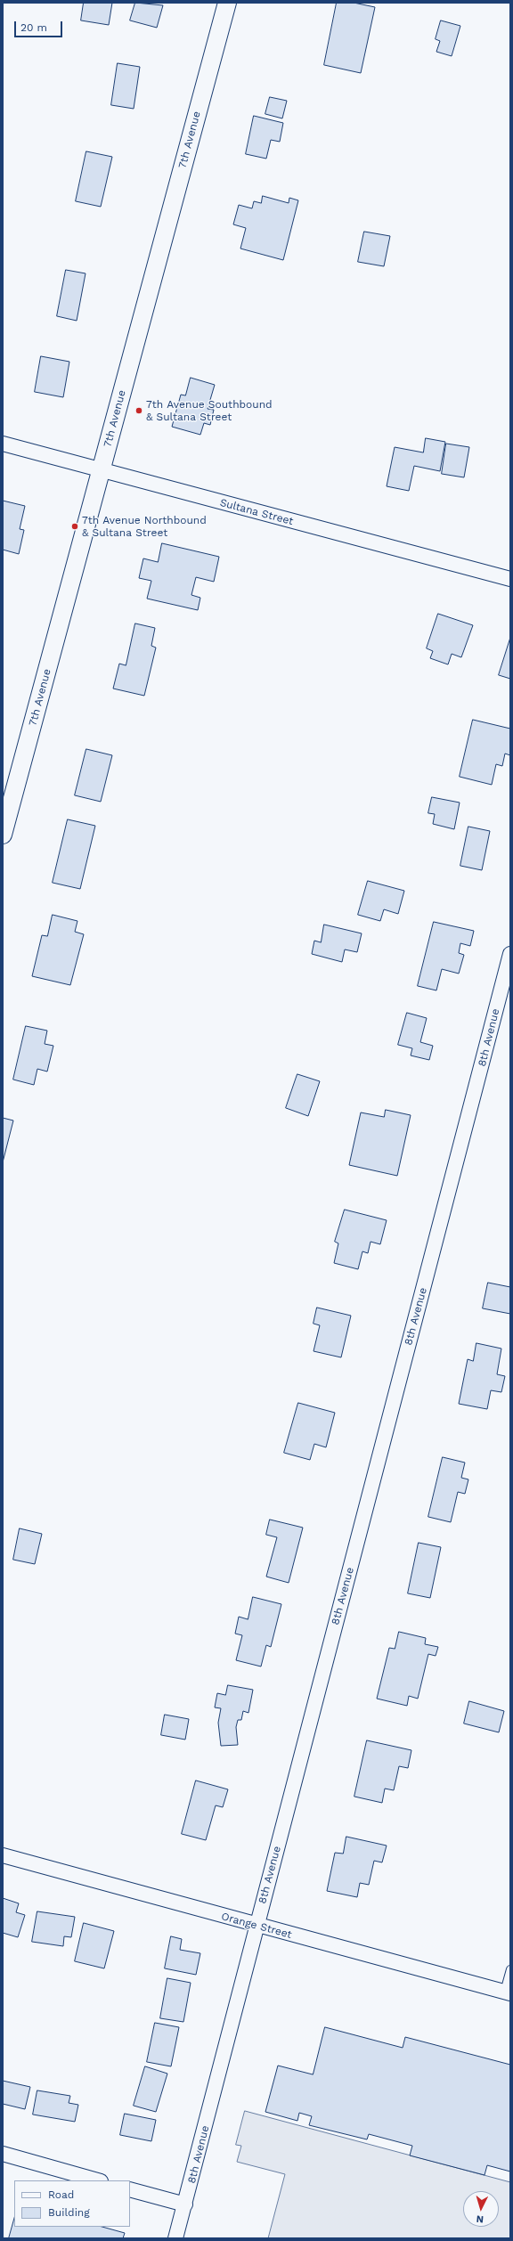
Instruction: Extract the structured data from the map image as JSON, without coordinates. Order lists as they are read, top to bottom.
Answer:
{
  "streets": {
    "street": [
      "7th Avenue",
      "Sultana Street",
      "8th Avenue",
      "Orange Street"
    ]
  },
  "crossings": [
    ["7th Avenue", "Sultana Street"],
    ["8th Avenue", "Orange Street"]
  ],
  "places": ["7th Avenue Southbound & Sultana Street", "7th Avenue Northbound & Sultana Street"],
  "legend": ["Road", "Building"],
  "scale_bar": "20 m",
  "north": "bottom"
}
